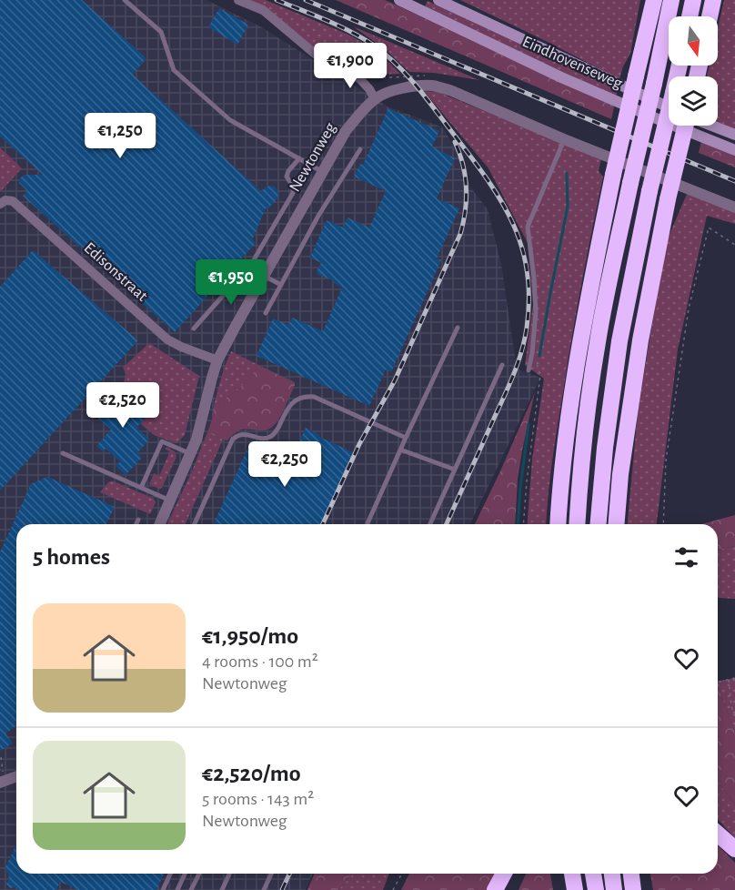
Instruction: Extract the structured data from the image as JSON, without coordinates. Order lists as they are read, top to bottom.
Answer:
{
  "streets": {
    "main road": ["Eindhovenseweg"],
    "street": ["Newtonweg", "Edisonstraat"]
  },
  "crossings": [
    ["Newtonweg", "Edisonstraat"]
  ],
  "north": "bottom",
  "page": {
    "price": [
      "€1,900",
      "€1,250",
      "€1,950",
      "€2,520",
      "€2,250"
    ],
    "heading": "5 homes",
    "list": [
      {
        "name": "€1,950/mo",
        "note": "4 rooms · 100 m² · Newtonweg"
      },
      {
        "name": "€2,520/mo",
        "note": "5 rooms · 143 m² · Newtonweg"
      }
    ]
  }
}
